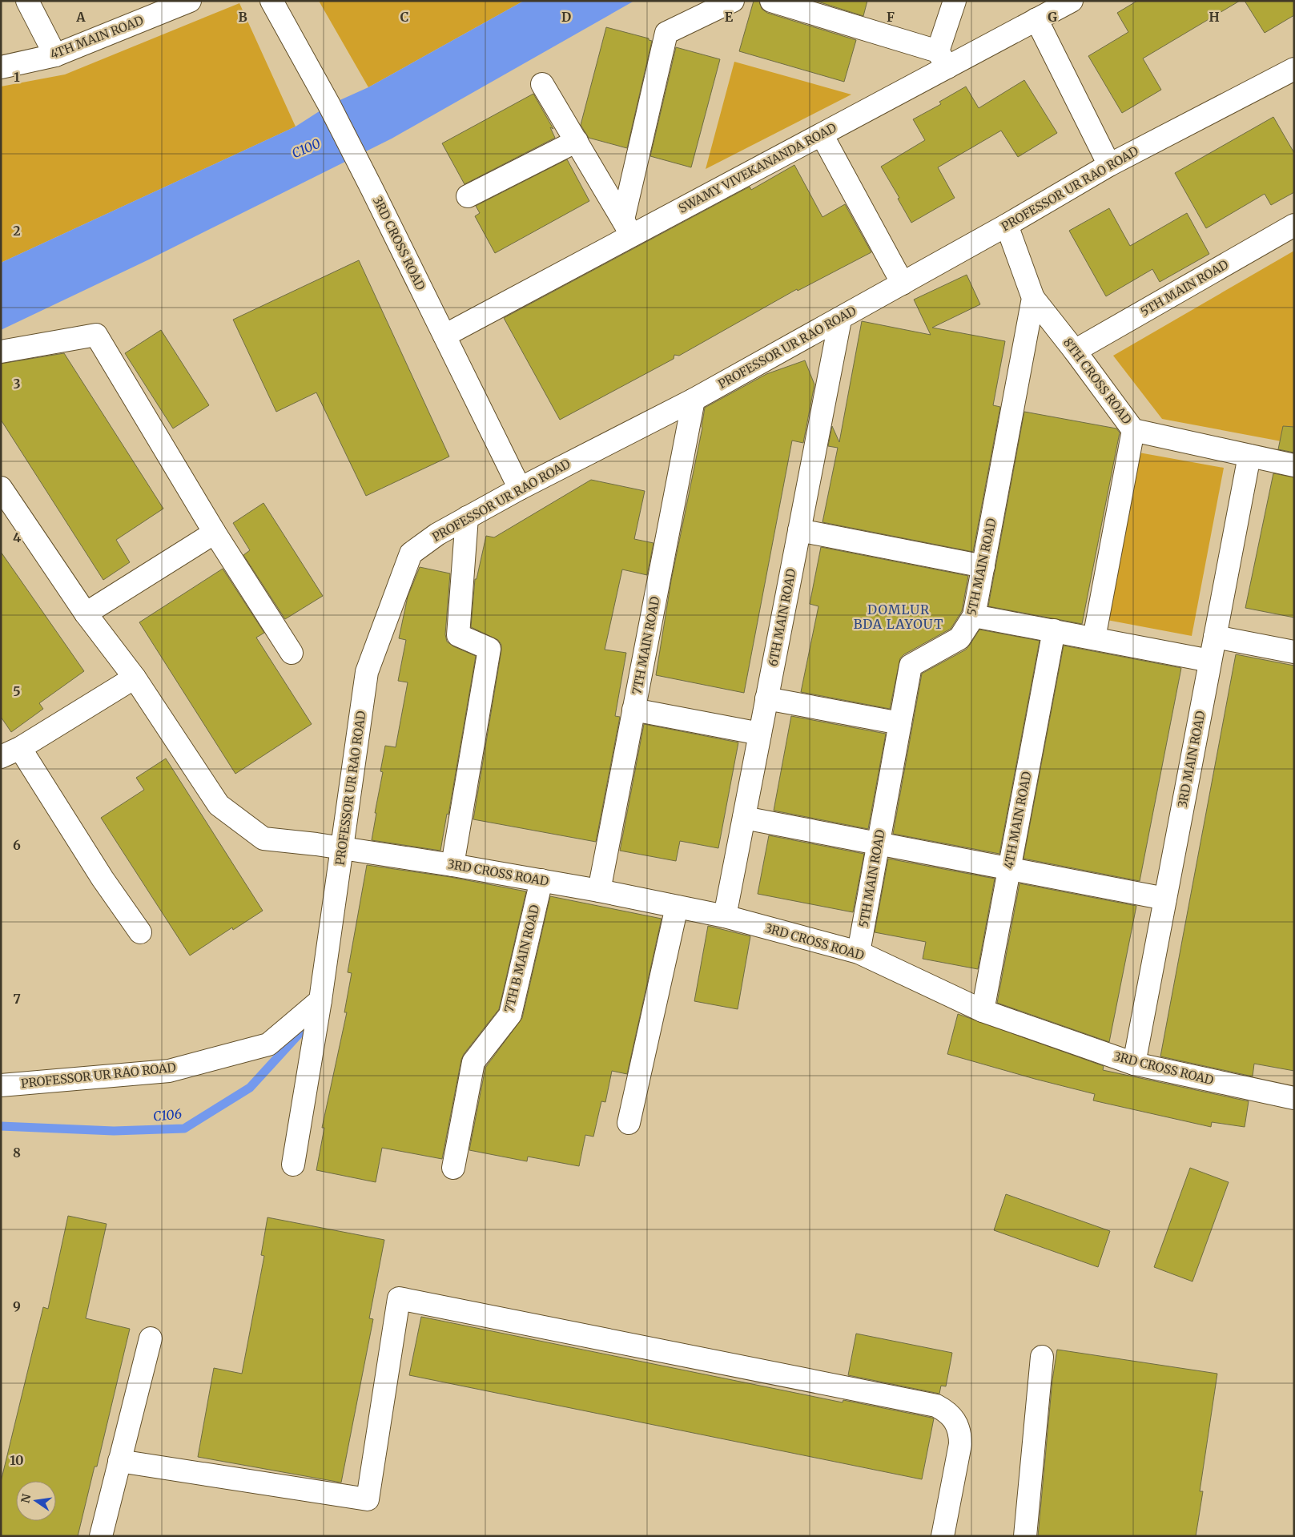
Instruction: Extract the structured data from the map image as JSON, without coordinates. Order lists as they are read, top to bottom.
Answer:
{
  "streets": {
    "street": [
      "4TH MAIN ROAD",
      "SWAMY VIVEKANANDA ROAD",
      "PROFESSOR UR RAO ROAD",
      "3RD CROSS ROAD",
      "5TH MAIN ROAD",
      "8TH CROSS ROAD",
      "6TH MAIN ROAD",
      "7TH MAIN ROAD",
      "3RD MAIN ROAD",
      "7TH B MAIN ROAD"
    ]
  },
  "crossings": [
    ["4TH MAIN ROAD", "3RD CROSS ROAD"],
    ["SWAMY VIVEKANANDA ROAD", "3RD CROSS ROAD"],
    ["PROFESSOR UR RAO ROAD", "3RD CROSS ROAD"],
    ["PROFESSOR UR RAO ROAD", "6TH MAIN ROAD"],
    ["PROFESSOR UR RAO ROAD", "7TH MAIN ROAD"],
    ["3RD CROSS ROAD", "5TH MAIN ROAD"],
    ["3RD CROSS ROAD", "6TH MAIN ROAD"],
    ["3RD CROSS ROAD", "7TH MAIN ROAD"],
    ["3RD CROSS ROAD", "3RD MAIN ROAD"],
    ["3RD CROSS ROAD", "7TH B MAIN ROAD"],
    ["5TH MAIN ROAD", "8TH CROSS ROAD"],
    ["8TH CROSS ROAD", "3RD MAIN ROAD"]
  ],
  "districts": ["DOMLUR BDA LAYOUT"],
  "water": ["C100", "C106"],
  "north": "left",
  "grid": {
    "columns": [
      "A",
      "B",
      "C",
      "D",
      "E",
      "F",
      "G",
      "H"
    ],
    "rows": [
      "1",
      "2",
      "3",
      "4",
      "5",
      "6",
      "7",
      "8",
      "9",
      "10"
    ]
  }
}
